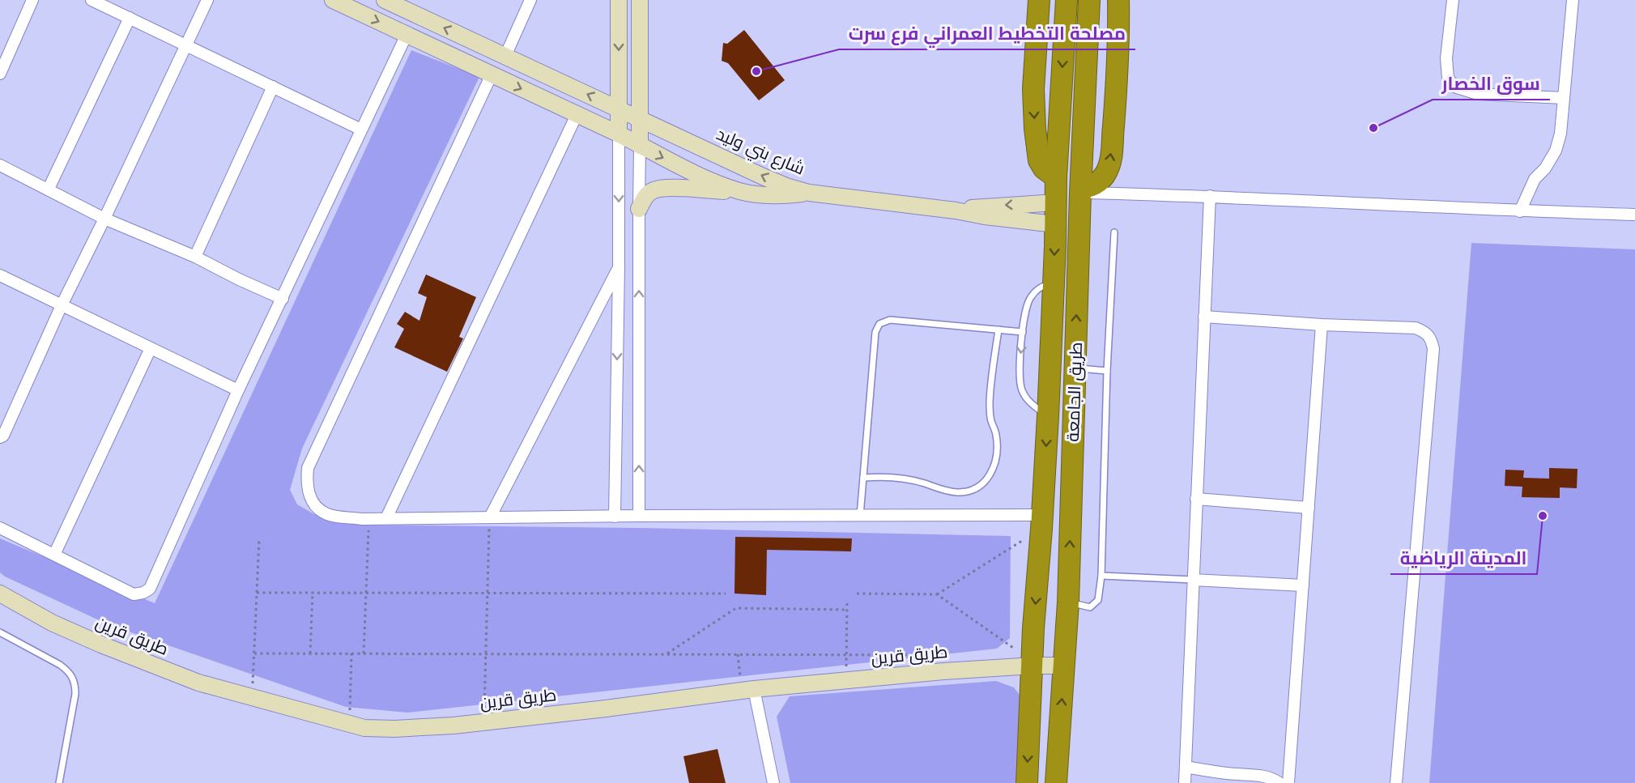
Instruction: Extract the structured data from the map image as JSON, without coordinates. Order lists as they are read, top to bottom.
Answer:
{
  "streets": {
    "highway": ["طريق الجامعة"],
    "street": ["شارع بني وليد", "طريق قرين"]
  },
  "crossings": [
    ["طريق الجامعة", "طريق قرين"]
  ],
  "places": ["مصلحة التخطيط العمراني فرع سرت", "سوق الخصار", "المدينة الرياضية"]
}
